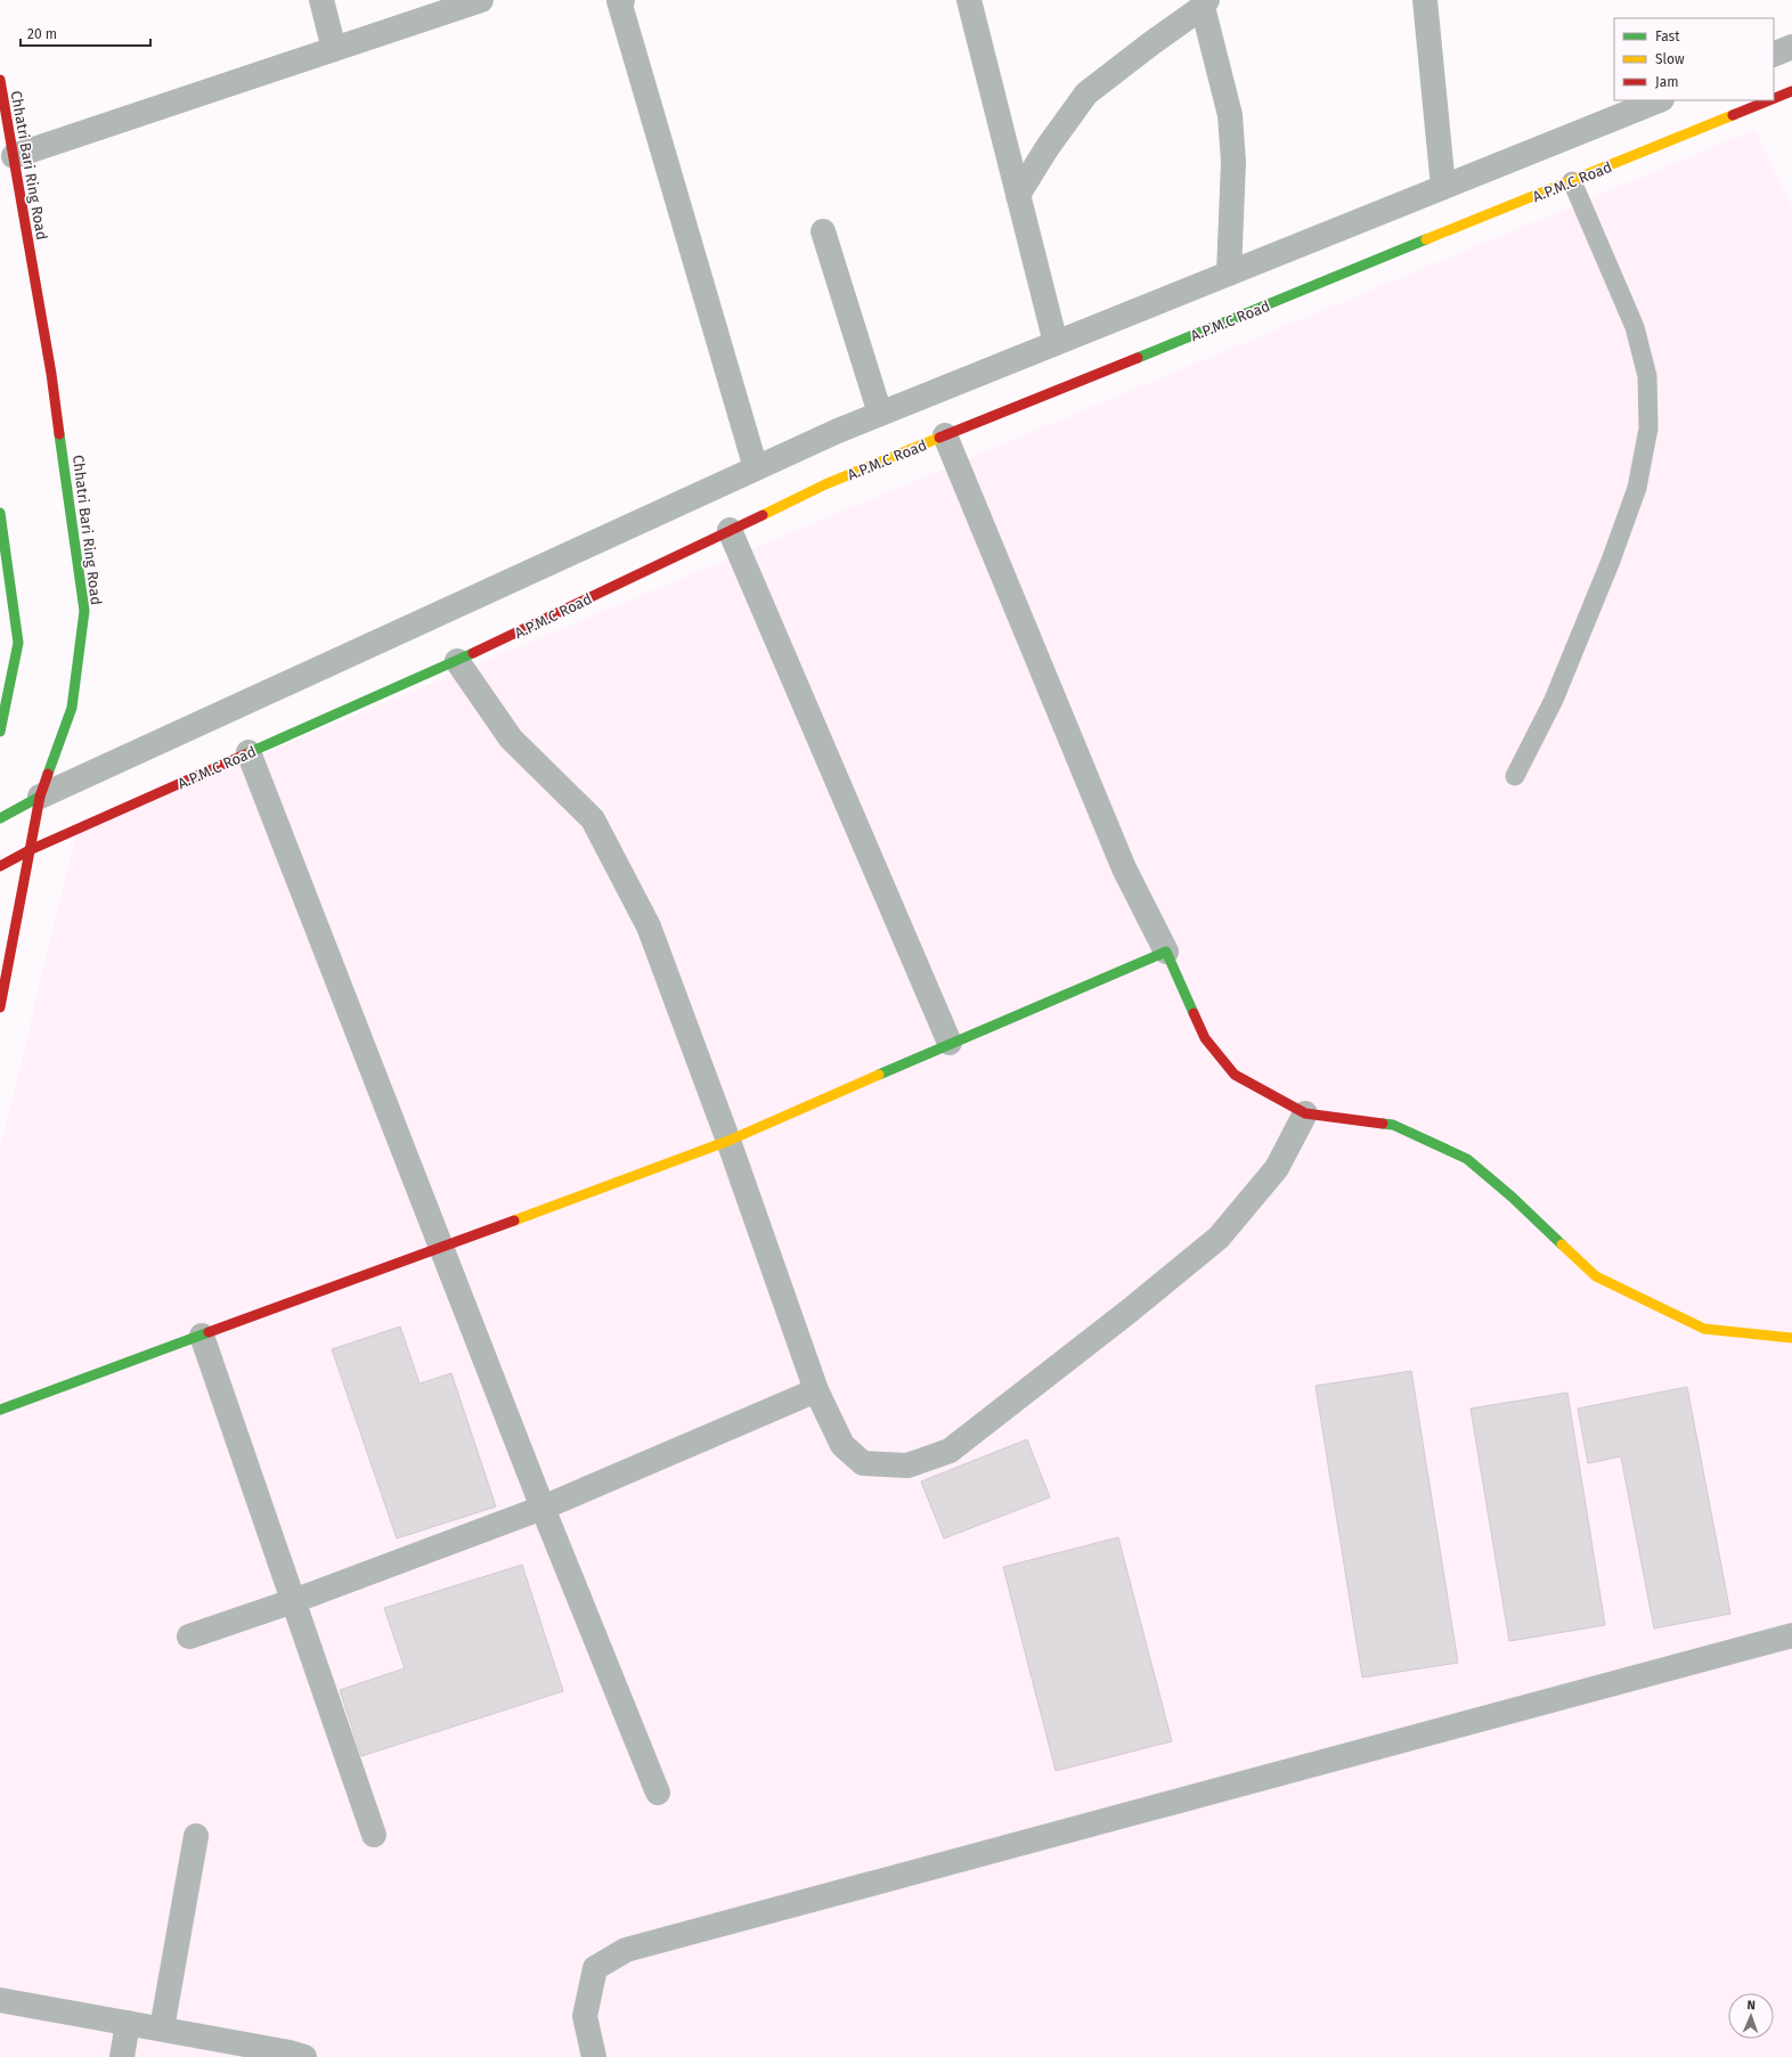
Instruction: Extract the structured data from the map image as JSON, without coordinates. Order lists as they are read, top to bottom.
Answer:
{
  "streets": {
    "street": ["Chhatri Bari Ring Road", "A.P.M.C Road"]
  },
  "crossings": [
    ["Chhatri Bari Ring Road", "A.P.M.C Road"]
  ],
  "legend": ["Fast", "Slow", "Jam"],
  "scale_bar": "20 m",
  "north": "top"
}
